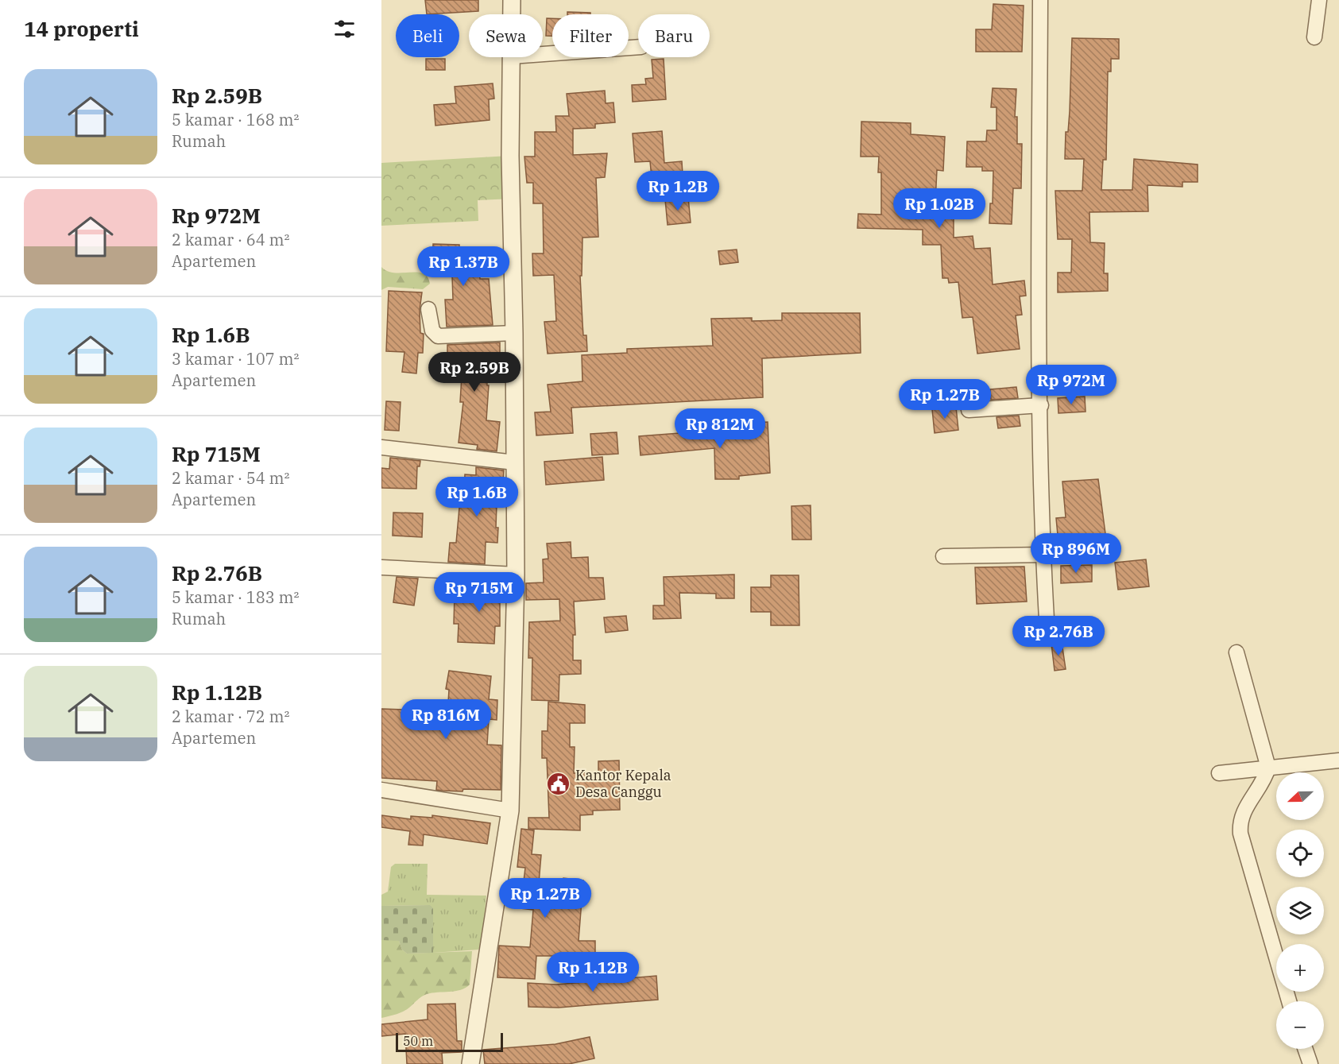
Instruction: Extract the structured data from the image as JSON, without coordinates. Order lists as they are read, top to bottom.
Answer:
{
  "places": {
    "public building": ["Kantor Kepala Desa Canggu"]
  },
  "scale_bar": "50 m",
  "north": "left",
  "page": {
    "heading": "14 properti",
    "chip": [
      "Beli",
      "Sewa",
      "Filter",
      "Baru"
    ],
    "list": [
      {
        "name": "Rp 2.59B",
        "note": "5 kamar · 168 m² · Rumah"
      },
      {
        "name": "Rp 972M",
        "note": "2 kamar · 64 m² · Apartemen"
      },
      {
        "name": "Rp 1.6B",
        "note": "3 kamar · 107 m² · Apartemen"
      },
      {
        "name": "Rp 715M",
        "note": "2 kamar · 54 m² · Apartemen"
      },
      {
        "name": "Rp 2.76B",
        "note": "5 kamar · 183 m² · Rumah"
      },
      {
        "name": "Rp 1.12B",
        "note": "2 kamar · 72 m² · Apartemen"
      }
    ],
    "price": [
      "Rp 1.2B",
      "Rp 1.02B",
      "Rp 1.37B",
      "Rp 2.59B",
      "Rp 972M",
      "Rp 1.27B",
      "Rp 812M",
      "Rp 1.6B",
      "Rp 896M",
      "Rp 715M",
      "Rp 2.76B",
      "Rp 816M",
      "Rp 1.27B",
      "Rp 1.12B"
    ],
    "map_buttons": ["+", "−"],
    "scale": "50 m"
  }
}
